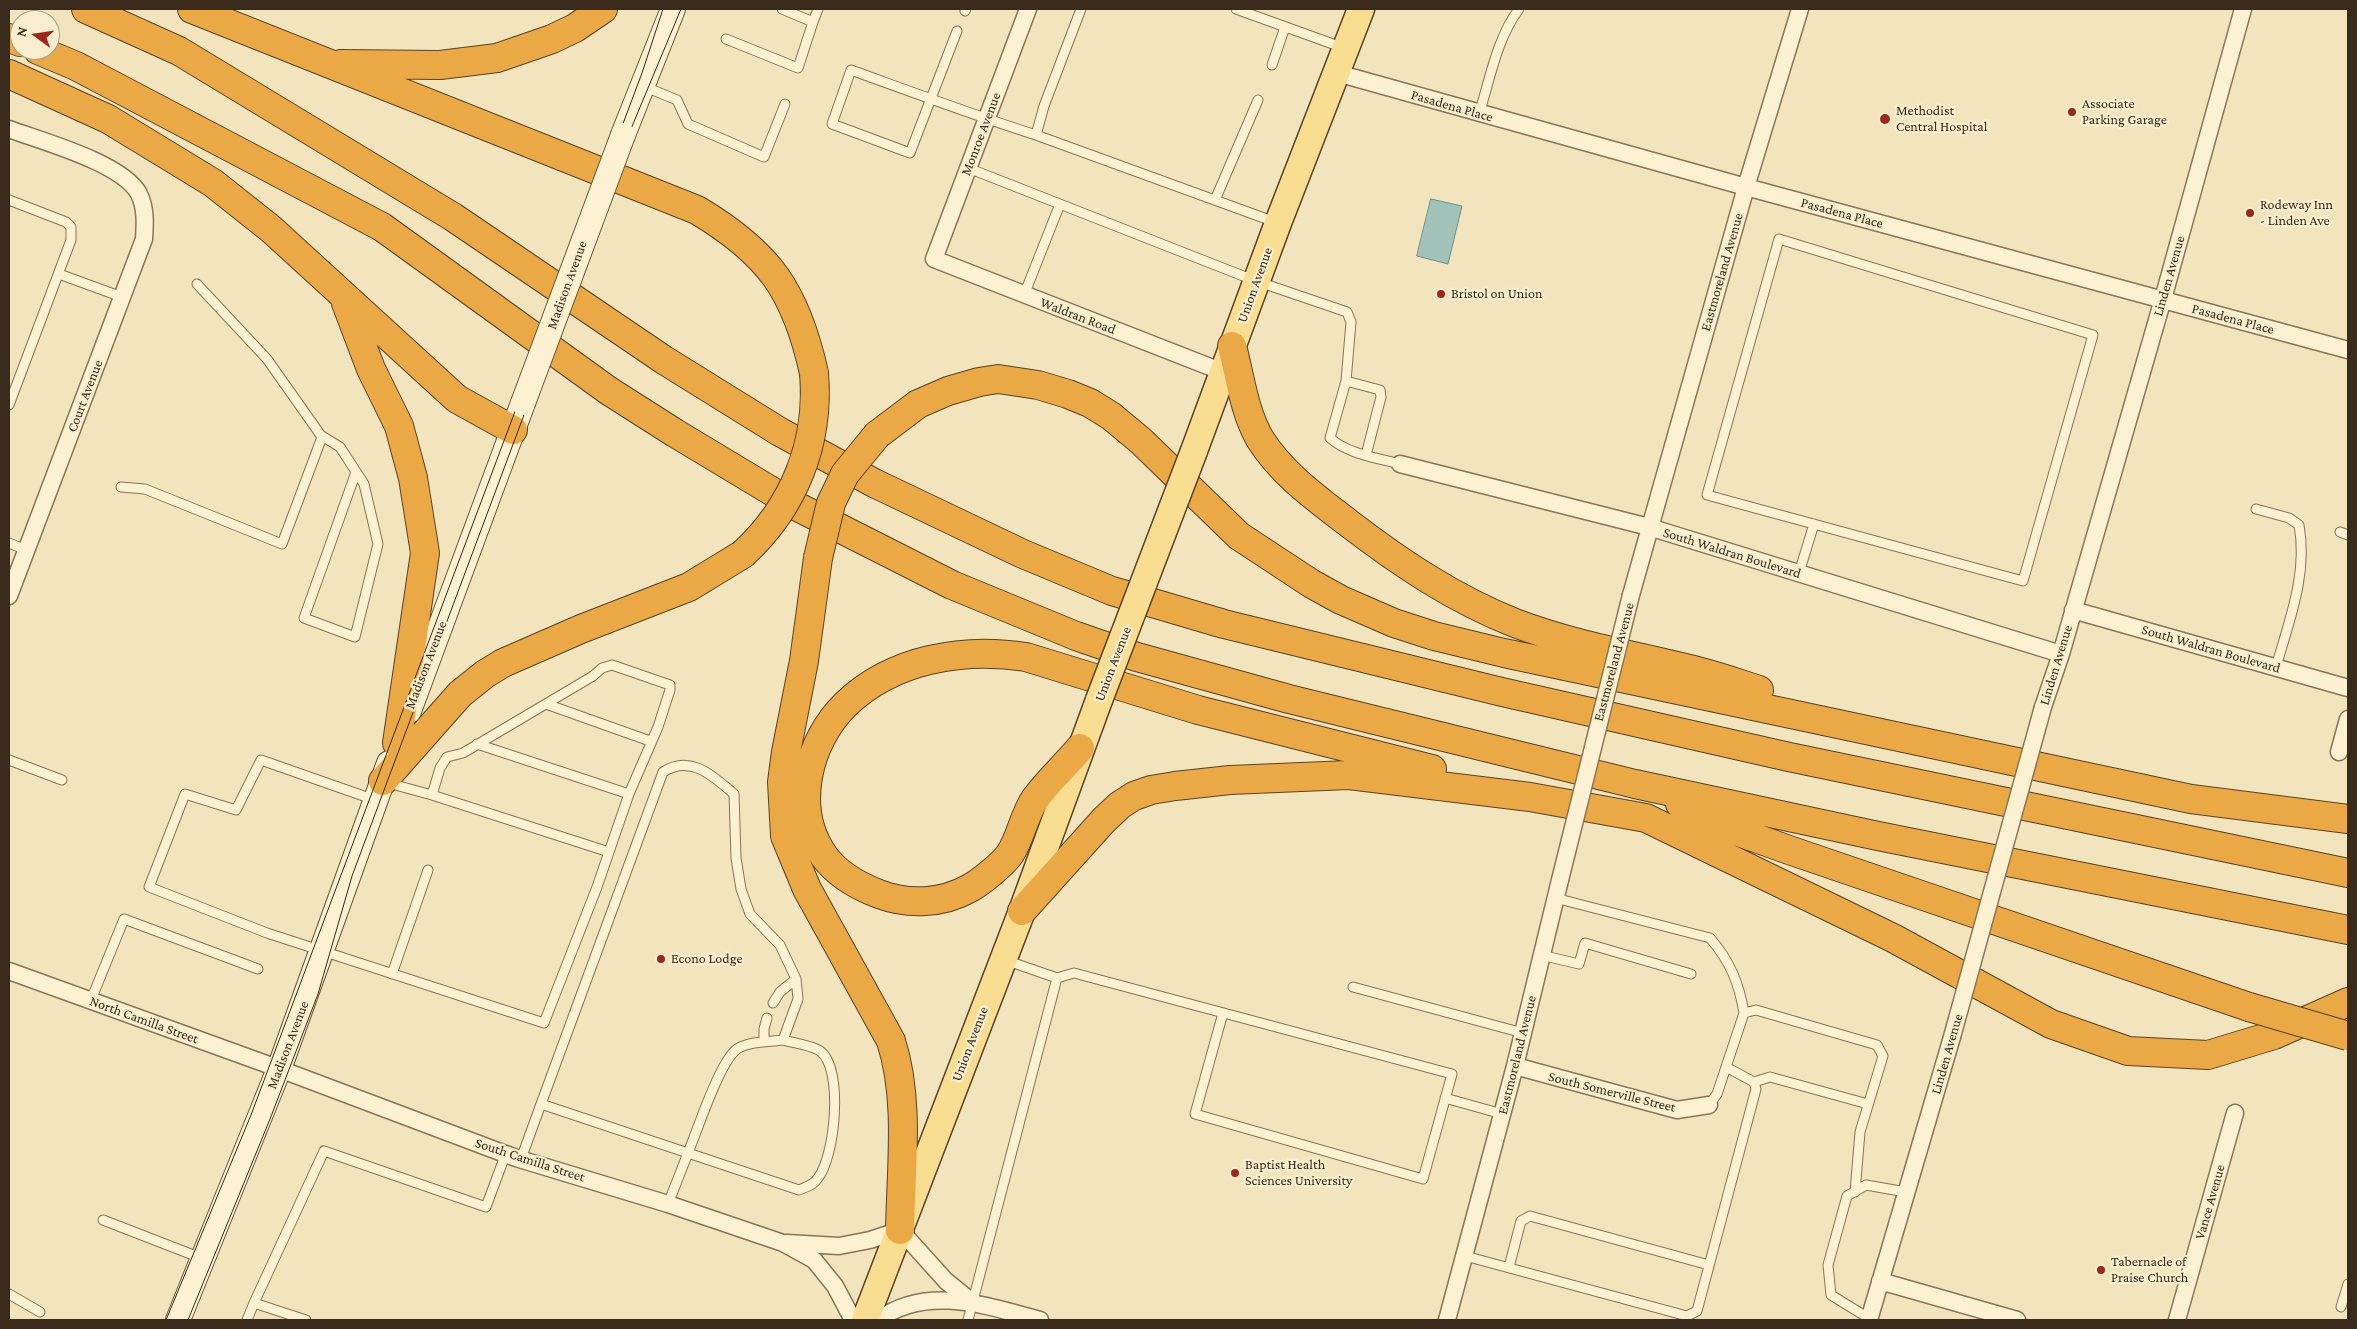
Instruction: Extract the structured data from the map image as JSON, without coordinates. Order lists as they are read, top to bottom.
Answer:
{
  "streets": {
    "main road": ["Union Avenue"],
    "street": [
      "Pasadena Place",
      "Monroe Avenue",
      "Eastmoreland Avenue",
      "Linden Avenue",
      "Madison Avenue",
      "Waldran Road",
      "Court Avenue",
      "South Waldran Boulevard",
      "North Camilla Street",
      "South Somerville Street",
      "South Camilla Street",
      "Vance Avenue"
    ]
  },
  "crossings": [
    ["Pasadena Place", "Eastmoreland Avenue"],
    ["Pasadena Place", "Linden Avenue"],
    ["Pasadena Place", "Union Avenue"],
    ["Monroe Avenue", "Waldran Road"],
    ["Eastmoreland Avenue", "South Waldran Boulevard"],
    ["Eastmoreland Avenue", "South Somerville Street"],
    ["Linden Avenue", "South Waldran Boulevard"],
    ["Madison Avenue", "North Camilla Street"],
    ["Madison Avenue", "South Camilla Street"],
    ["Union Avenue", "Waldran Road"],
    ["Union Avenue", "South Camilla Street"],
    ["North Camilla Street", "South Camilla Street"]
  ],
  "places": [
    "Associate Parking Garage",
    "Methodist Central Hospital",
    "Rodeway Inn - Linden Ave",
    "Bristol on Union",
    "Econo Lodge",
    "Baptist Health Sciences University",
    "Tabernacle of Praise Church"
  ],
  "north": "left"
}
